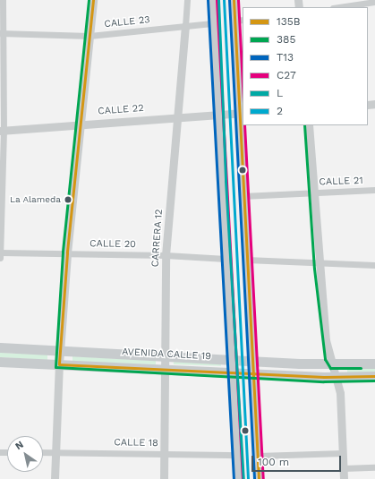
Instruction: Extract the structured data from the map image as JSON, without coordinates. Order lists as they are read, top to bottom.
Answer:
{
  "streets": {
    "main road": ["AVENIDA CALLE 19"],
    "street": [
      "CALLE 23",
      "CALLE 22",
      "CALLE 21",
      "CARRERA 12",
      "CALLE 20",
      "CALLE 18"
    ]
  },
  "crossings": [
    ["CALLE 23", "CARRERA 12"],
    ["CALLE 22", "CARRERA 12"],
    ["CARRERA 12", "CALLE 20"],
    ["CARRERA 12", "AVENIDA CALLE 19"],
    ["CARRERA 12", "CALLE 18"]
  ],
  "places": ["La Alameda"],
  "lines": [
    "transit line 135B",
    "transit line 385",
    "transit line T13",
    "transit line C27",
    "transit line L",
    "transit line 2"
  ],
  "legend": [
    "135B",
    "385",
    "T13",
    "C27",
    "L",
    "2"
  ],
  "scale_bar": "100 m",
  "north": "top left"
}
